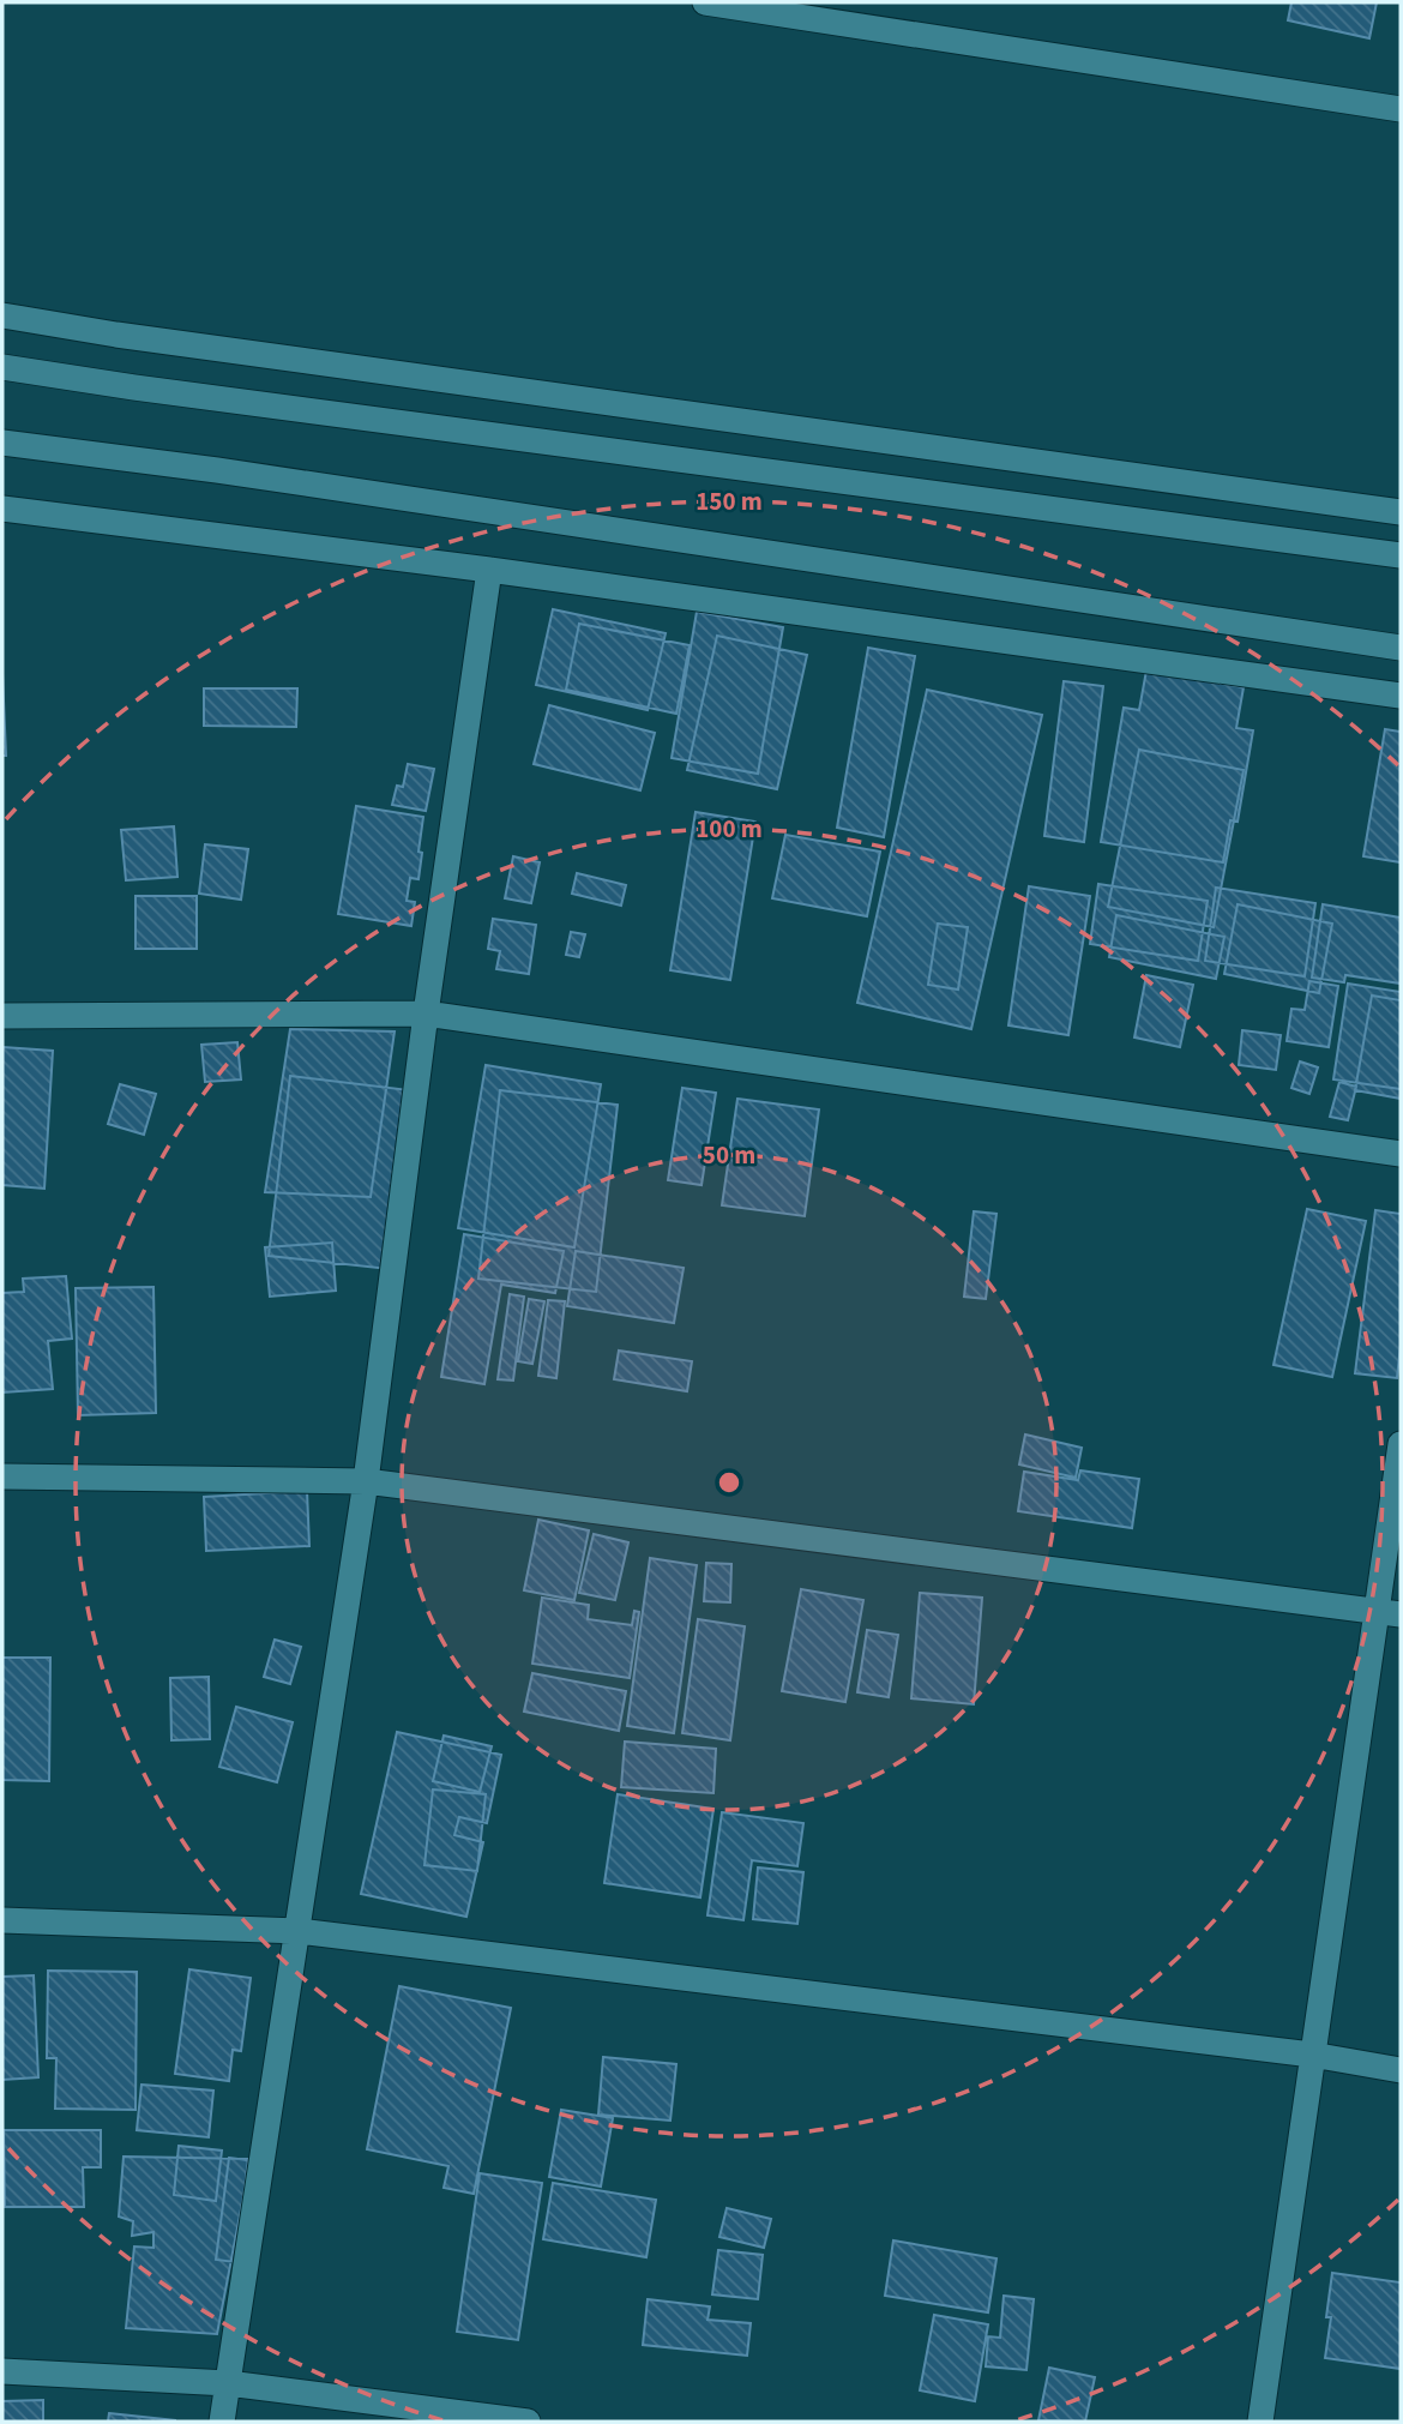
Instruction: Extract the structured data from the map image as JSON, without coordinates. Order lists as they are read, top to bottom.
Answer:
{
  "rings": ["150 m", "100 m", "50 m"]
}
